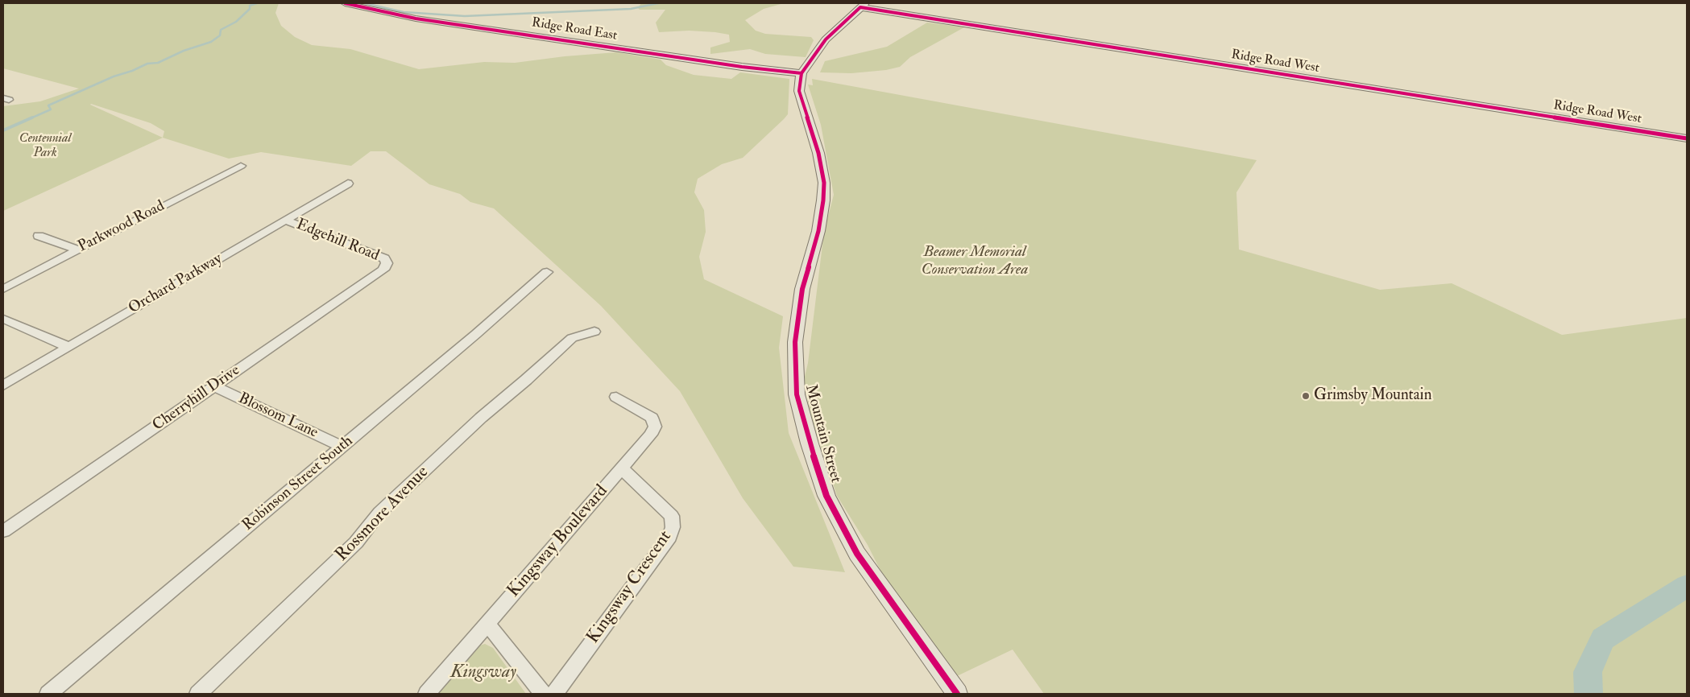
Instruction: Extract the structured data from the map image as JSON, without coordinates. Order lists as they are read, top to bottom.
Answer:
{
  "streets": {
    "main road": ["Ridge Road East", "Ridge Road West", "Mountain Street"],
    "street": [
      "Parkwood Road",
      "Edgehill Road",
      "Orchard Parkway",
      "Cherryhill Drive",
      "Blossom Lane",
      "Robinson Street South",
      "Rossmore Avenue",
      "Kingsway Boulevard",
      "Kingsway Crescent"
    ]
  },
  "crossings": [
    ["Ridge Road East", "Mountain Street"],
    ["Edgehill Road", "Orchard Parkway"],
    ["Edgehill Road", "Cherryhill Drive"],
    ["Cherryhill Drive", "Blossom Lane"],
    ["Blossom Lane", "Robinson Street South"],
    ["Kingsway Boulevard", "Kingsway Crescent"]
  ],
  "parks": ["Centennial Park", "Beamer Memorial Conservation Area", "Kingsway"],
  "places": ["Grimsby Mountain"]
}
